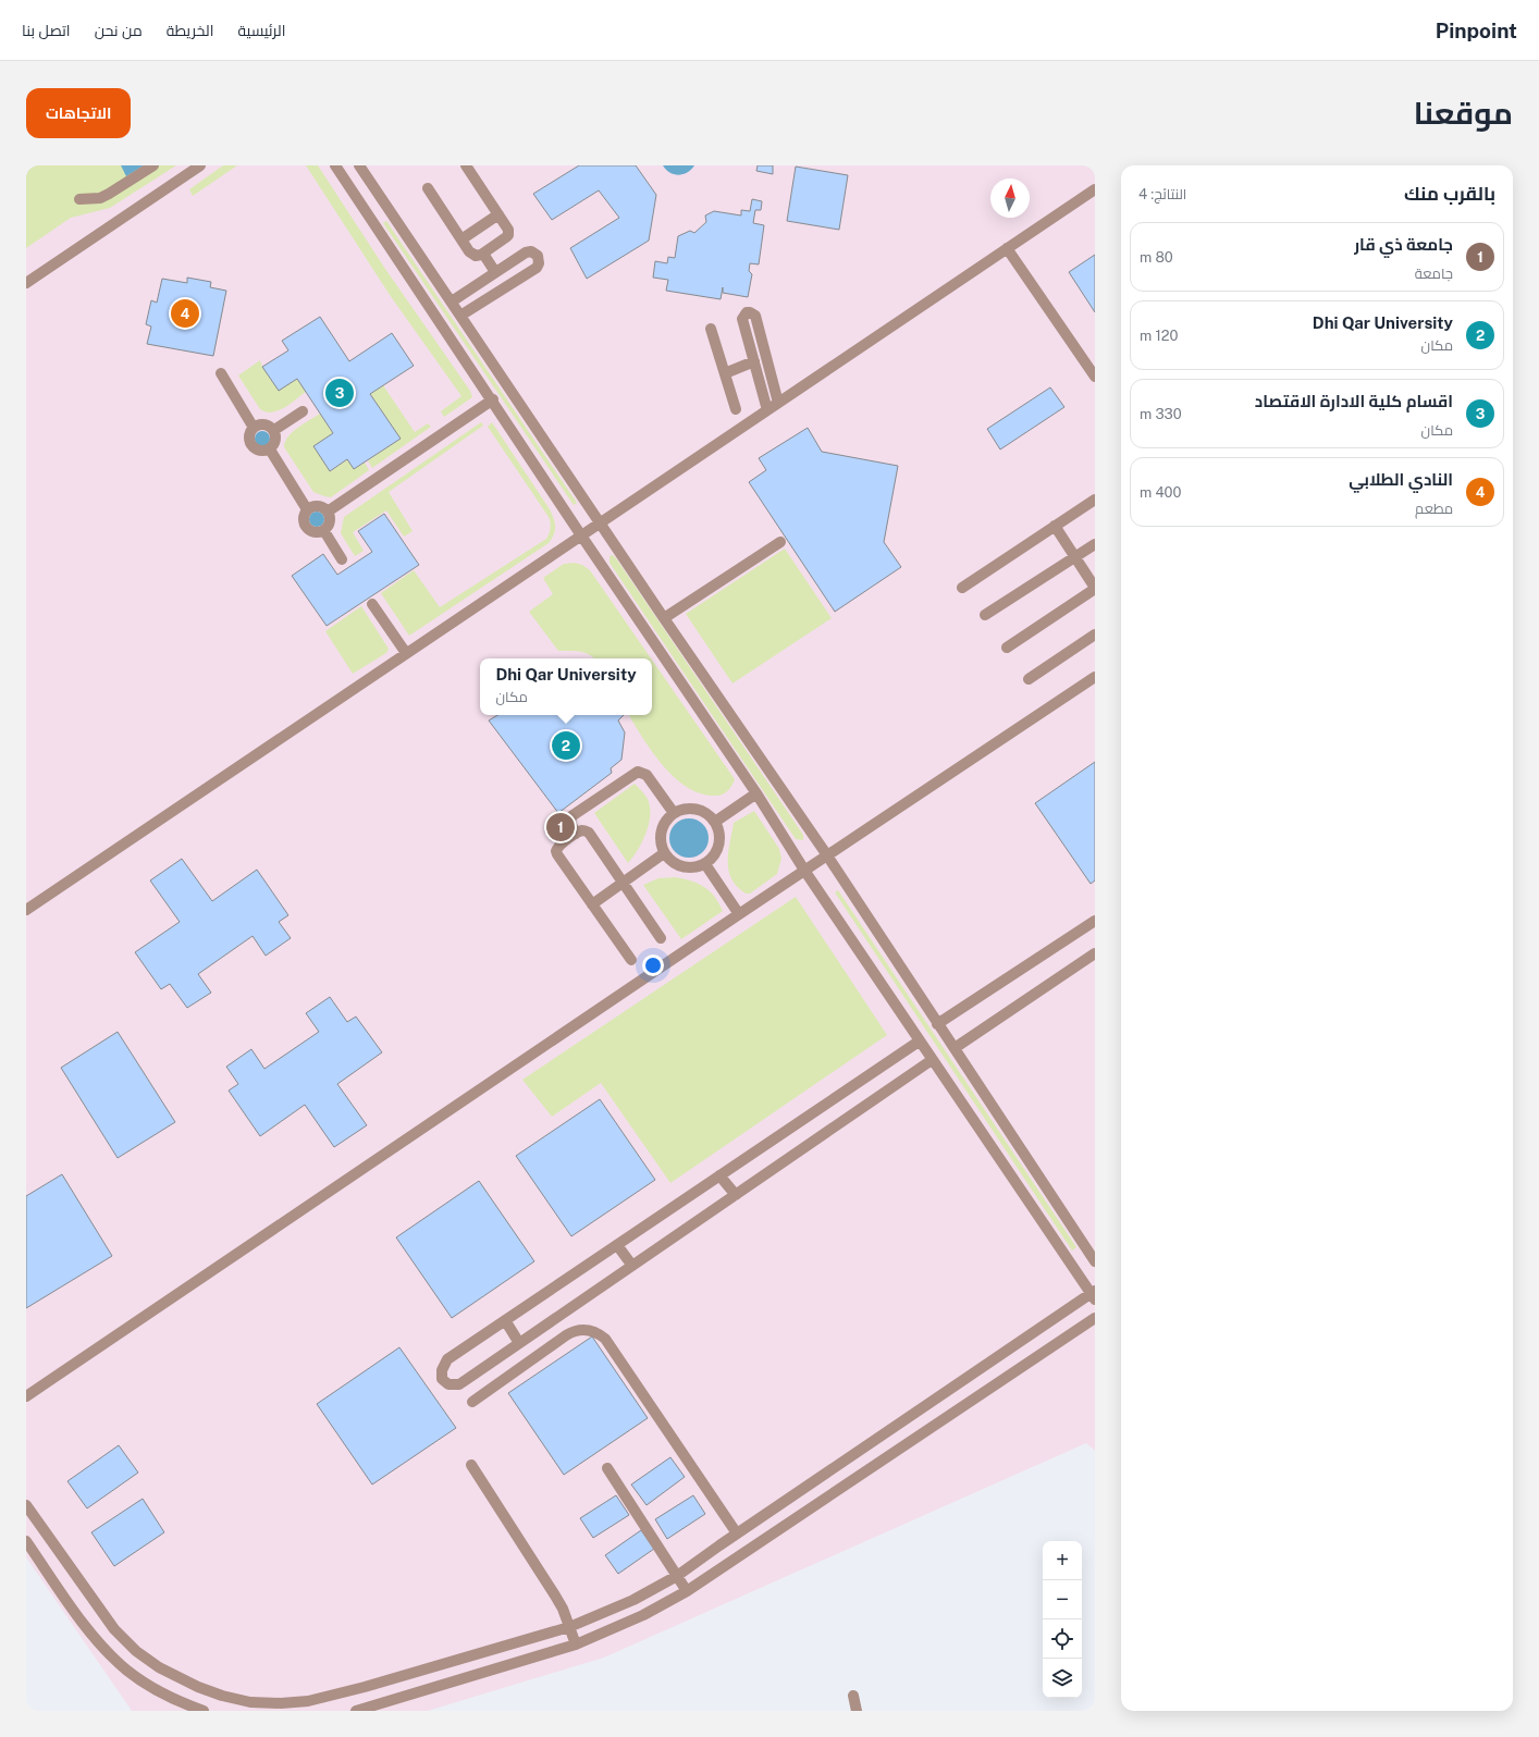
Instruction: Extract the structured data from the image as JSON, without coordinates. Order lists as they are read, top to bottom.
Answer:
{
  "north": "top",
  "page": {
    "header": "Pinpoint",
    "nav": [
      "الرئيسية",
      "الخريطة",
      "من نحن",
      "اتصل بنا"
    ],
    "title": "موقعنا",
    "buttons": "الاتجاهات",
    "heading": ["بالقرب منك", "النتائج: 4"],
    "list": [
      {
        "mark": "1",
        "name": "جامعة ذي قار",
        "note": "جامعة",
        "value": "80 m"
      },
      {
        "mark": "2",
        "name": "Dhi Qar University",
        "note": "مكان",
        "value": "120 m"
      },
      {
        "mark": "3",
        "name": "اقسام كلية الادارة الاقتصاد",
        "note": "مكان",
        "value": "330 m"
      },
      {
        "mark": "4",
        "name": "النادي الطلابي",
        "note": "مطعم",
        "value": "400 m"
      }
    ],
    "pins": [
      "4",
      "3",
      "2",
      "1"
    ],
    "popup": ["Dhi Qar University", "مكان"],
    "map_buttons": ["+", "−"]
  }
}
